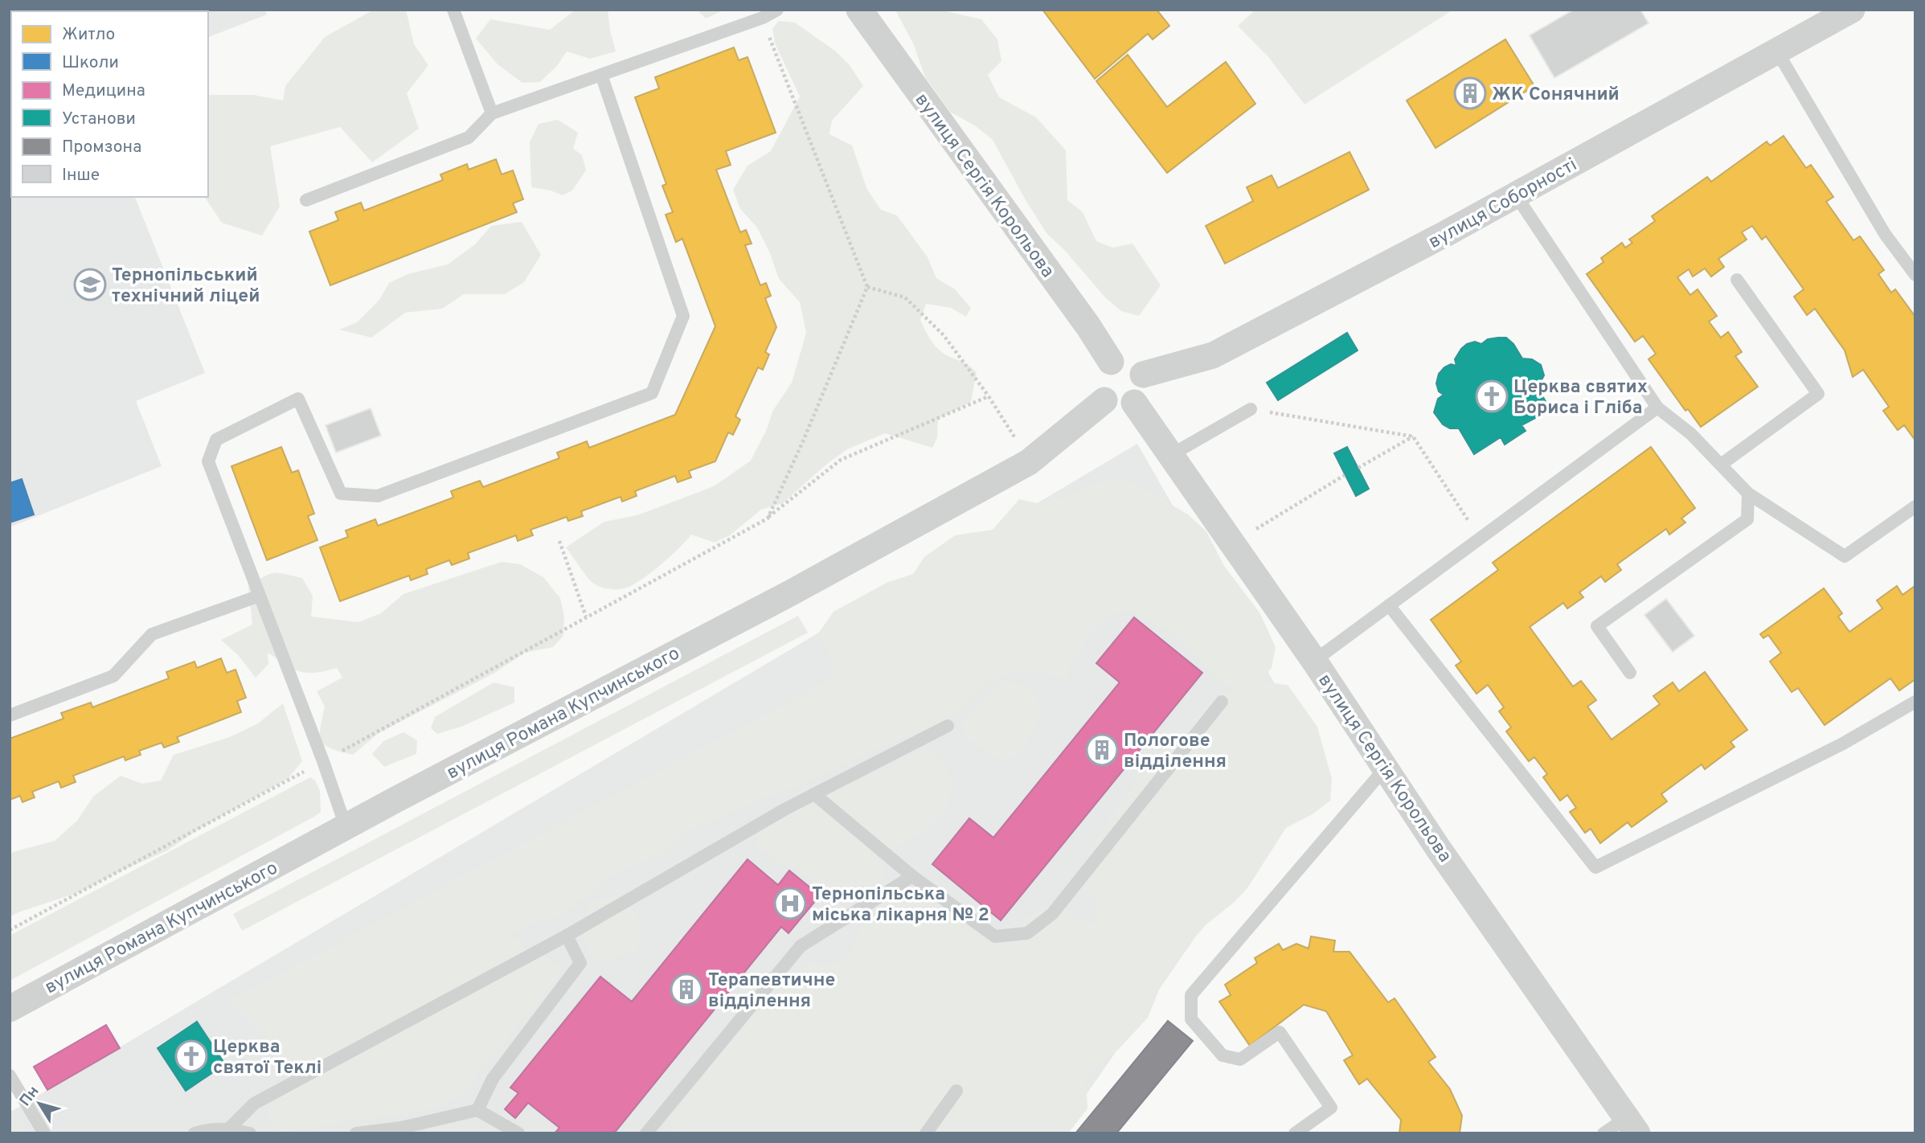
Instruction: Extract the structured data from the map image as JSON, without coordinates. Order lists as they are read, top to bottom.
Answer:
{
  "streets": {
    "street": ["вулиця Сергія Корольова", "вулиця Соборності", "вулиця Романа Купчинського"]
  },
  "crossings": [
    ["вулиця Сергія Корольова", "вулиця Соборності"],
    ["вулиця Сергія Корольова", "вулиця Романа Купчинського"],
    ["вулиця Соборності", "вулиця Романа Купчинського"]
  ],
  "places": {
    "building": ["ЖК Сонячний", "Пологове відділення", "Терапевтичне відділення"],
    "school or university": ["Тернопільський технічний ліцей"],
    "church": ["Церква святих Бориса і Гліба", "Церква святої Теклі"],
    "hospital": ["Тернопільська міська лікарня № 2"]
  },
  "legend": [
    "Житло",
    "Школи",
    "Медицина",
    "Установи",
    "Промзона",
    "Інше"
  ],
  "north": "top left"
}
